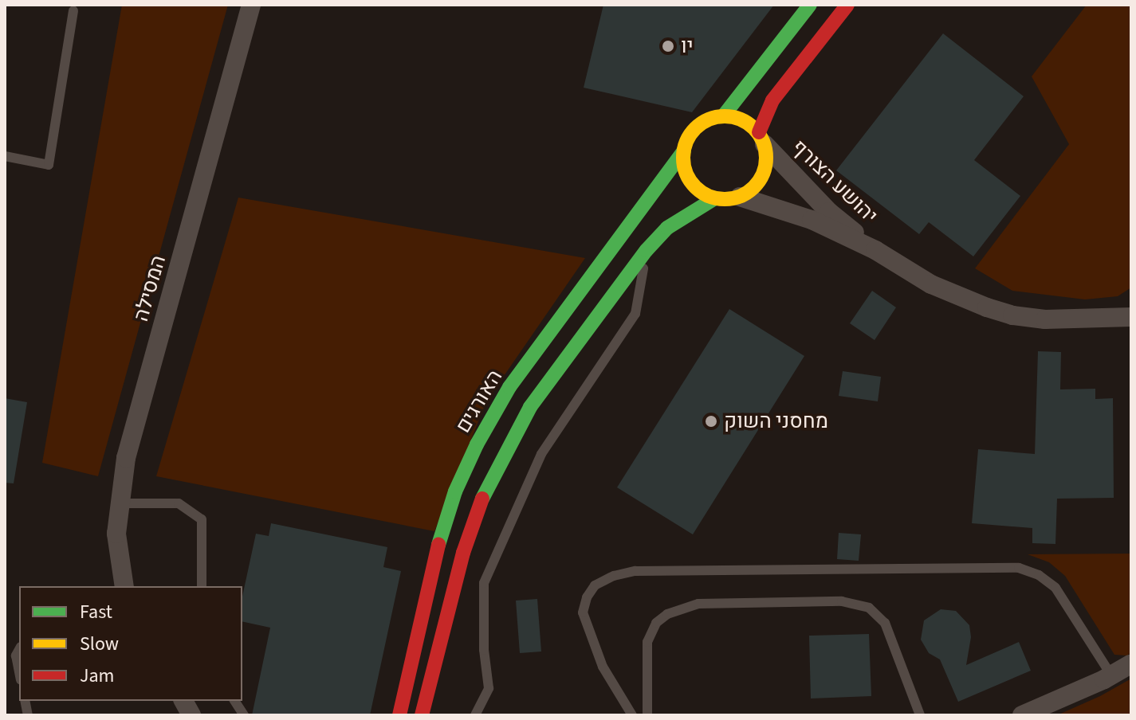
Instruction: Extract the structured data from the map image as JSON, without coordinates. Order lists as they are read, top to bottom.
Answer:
{
  "streets": {
    "street": ["יהושע הצורף", "המסילה", "האורגים"]
  },
  "crossings": [
    ["יהושע הצורף", "האורגים"]
  ],
  "places": ["יו", "מחסני השוק"],
  "legend": ["Fast", "Slow", "Jam"]
}
